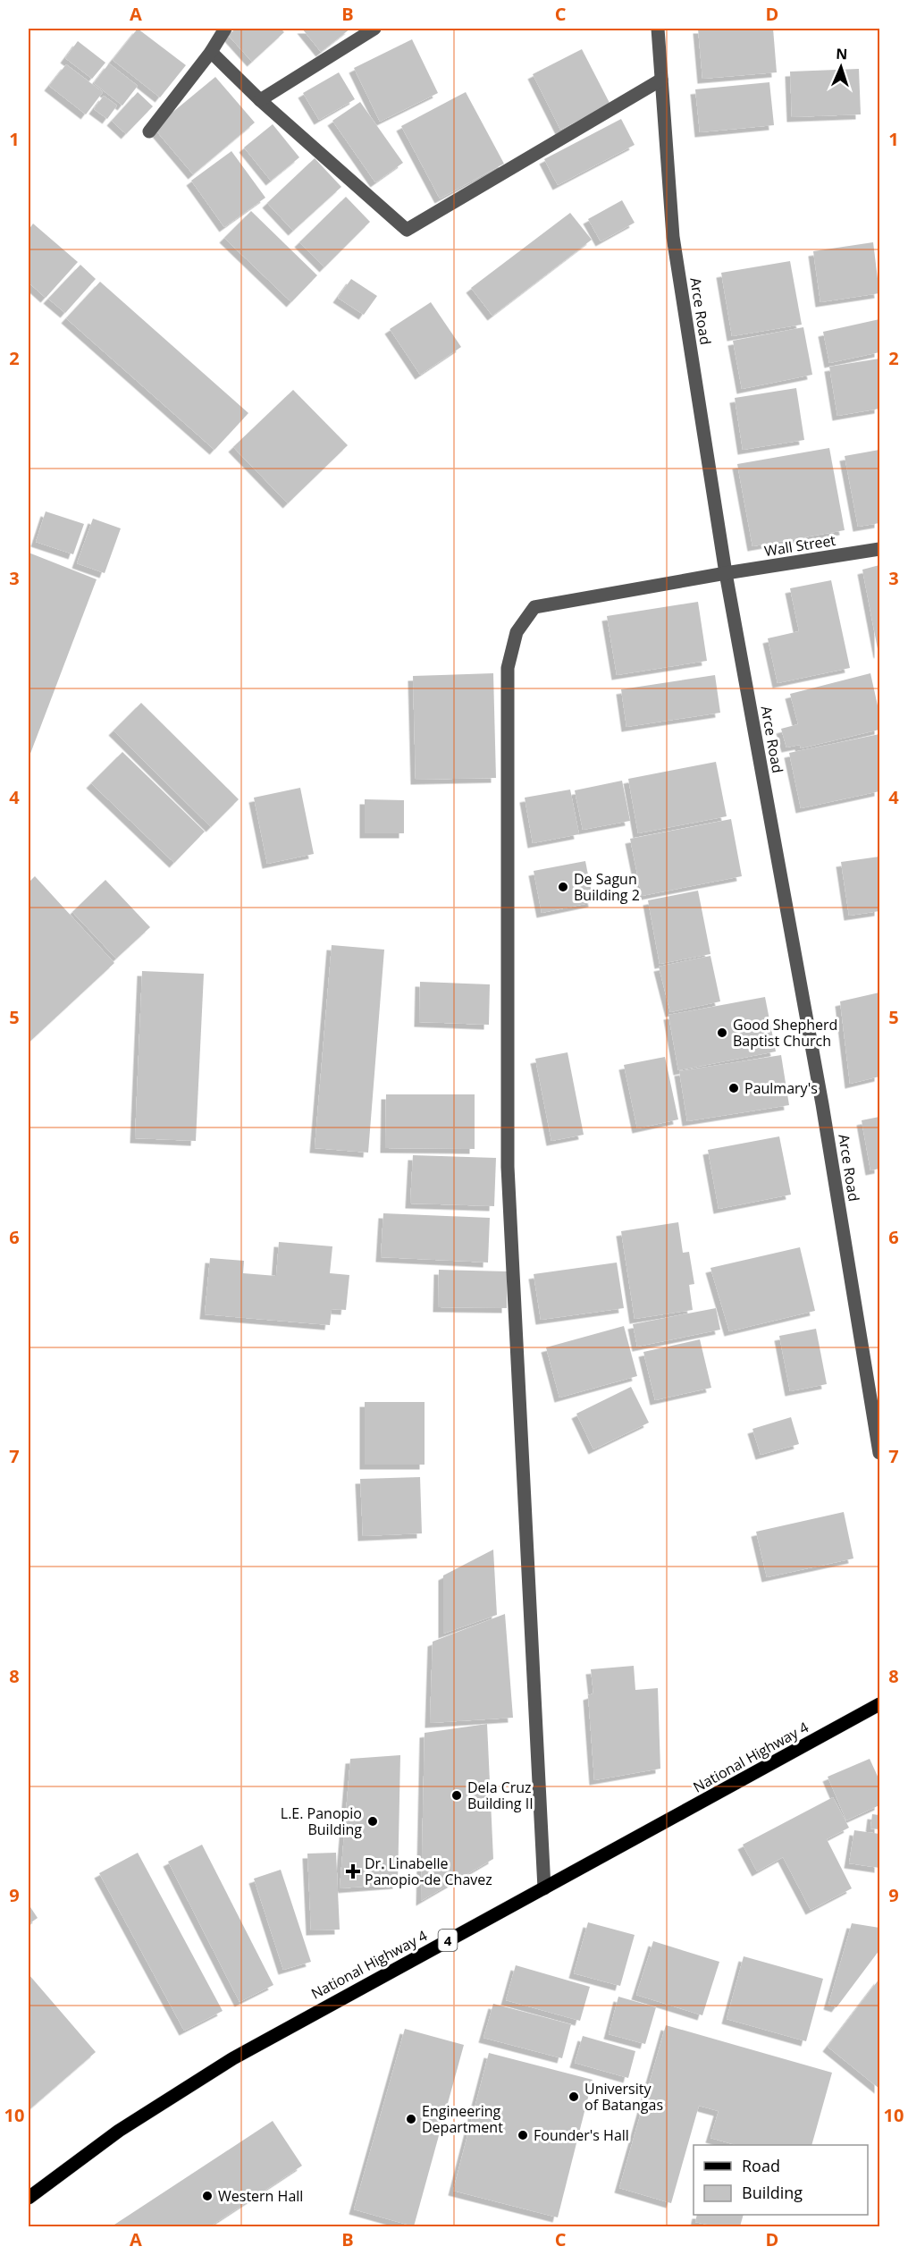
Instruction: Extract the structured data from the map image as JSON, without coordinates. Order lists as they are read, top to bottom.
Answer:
{
  "streets": {
    "main road": ["National Highway 4", "4"],
    "street": ["Arce Road", "Wall Street"]
  },
  "crossings": [
    ["Arce Road", "Wall Street"],
    ["Wall Street", "National Highway 4"]
  ],
  "places": {
    "other": [
      "De Sagun Building 2",
      "Good Shepherd Baptist Church",
      "Paulmary's",
      "Dela Cruz Building II",
      "L.E. Panopio Building",
      "University of Batangas",
      "Engineering Department",
      "Founder's Hall",
      "Western Hall"
    ],
    "health": ["Dr. Linabelle Panopio-de Chavez"]
  },
  "legend": ["Road", "Building"],
  "north": "top",
  "grid": {
    "columns": [
      "A",
      "B",
      "C",
      "D"
    ],
    "rows": [
      "1",
      "2",
      "3",
      "4",
      "5",
      "6",
      "7",
      "8",
      "9",
      "10"
    ]
  }
}
